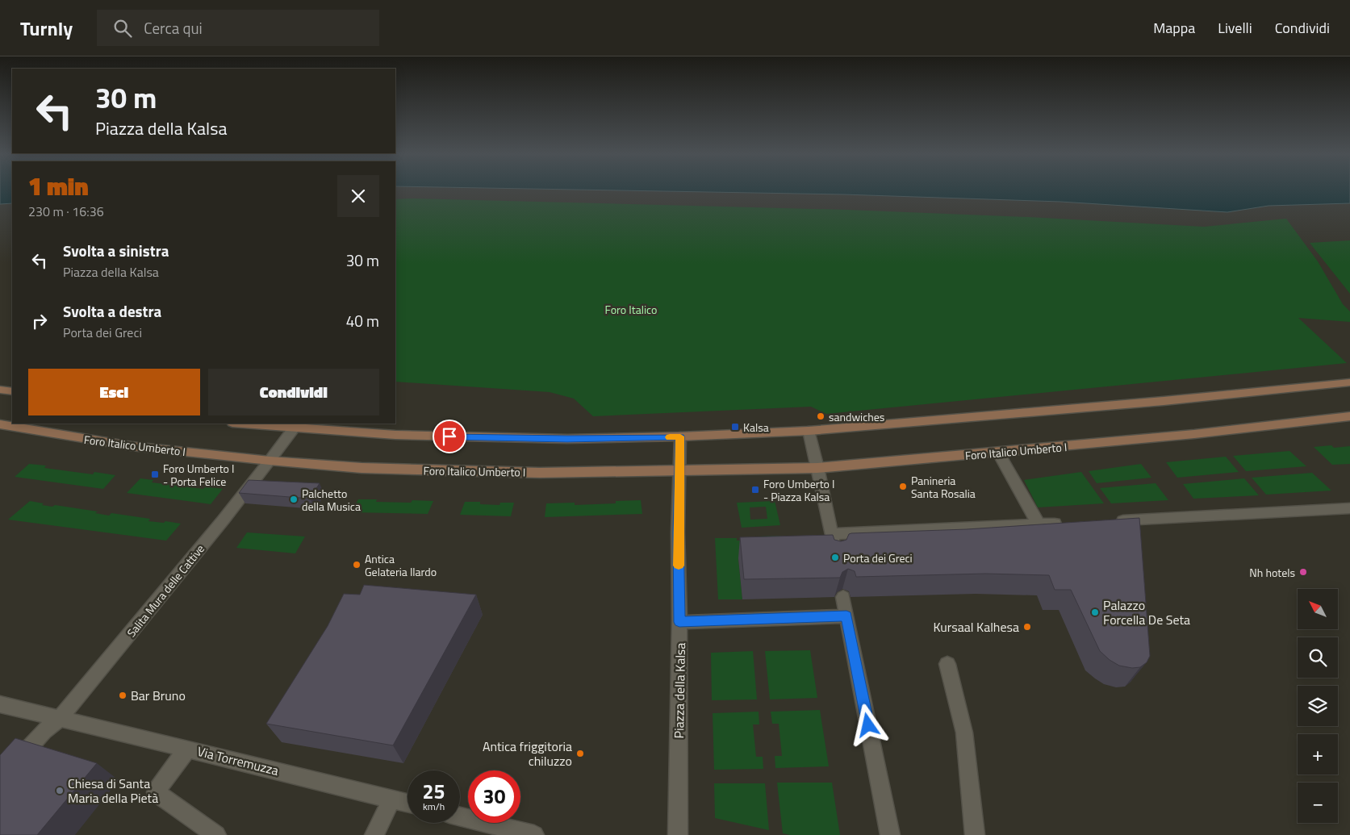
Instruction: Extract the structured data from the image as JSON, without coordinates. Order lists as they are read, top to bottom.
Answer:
{
  "streets": {
    "main road": ["Foro Italico Umberto I"],
    "street": ["Salita Mura delle Cattive", "Piazza della Kalsa", "Via Torremuzza"]
  },
  "crossings": [
    ["Foro Italico Umberto I", "Salita Mura delle Cattive"],
    ["Salita Mura delle Cattive", "Via Torremuzza"]
  ],
  "parks": ["Foro Italico"],
  "places": {
    "other": [
      "sandwiches",
      "Panineria Santa Rosalia",
      "Palchetto della Musica",
      "Porta dei Greci",
      "Antica Gelateria Ilardo",
      "Nh hotels",
      "Palazzo Forcella De Seta",
      "Kursaal Kalhesa",
      "Bar Bruno",
      "Antica friggitoria chiluzzo",
      "Chiesa di Santa Maria della Pietà"
    ],
    "transit": ["Kalsa", "Foro Umberto I - Porta Felice", "Foro Umberto I - Piazza Kalsa"]
  },
  "north": "top left",
  "page": {
    "header": "Turnly",
    "search": "Cerca qui",
    "nav": ["Mappa", "Livelli", "Condividi"],
    "turn": ["30 m", "Piazza della Kalsa"],
    "heading": ["1 min", "230 m · 16:36"],
    "list": [
      {
        "name": "Svolta a sinistra",
        "note": "Piazza della Kalsa",
        "value": "30 m"
      },
      {
        "name": "Svolta a destra",
        "note": "Porta dei Greci",
        "value": "40 m"
      }
    ],
    "buttons": ["Esci", "Condividi"],
    "map_buttons": ["+", "−"],
    "speed": "25 km/h",
    "limit": "30"
  }
}
